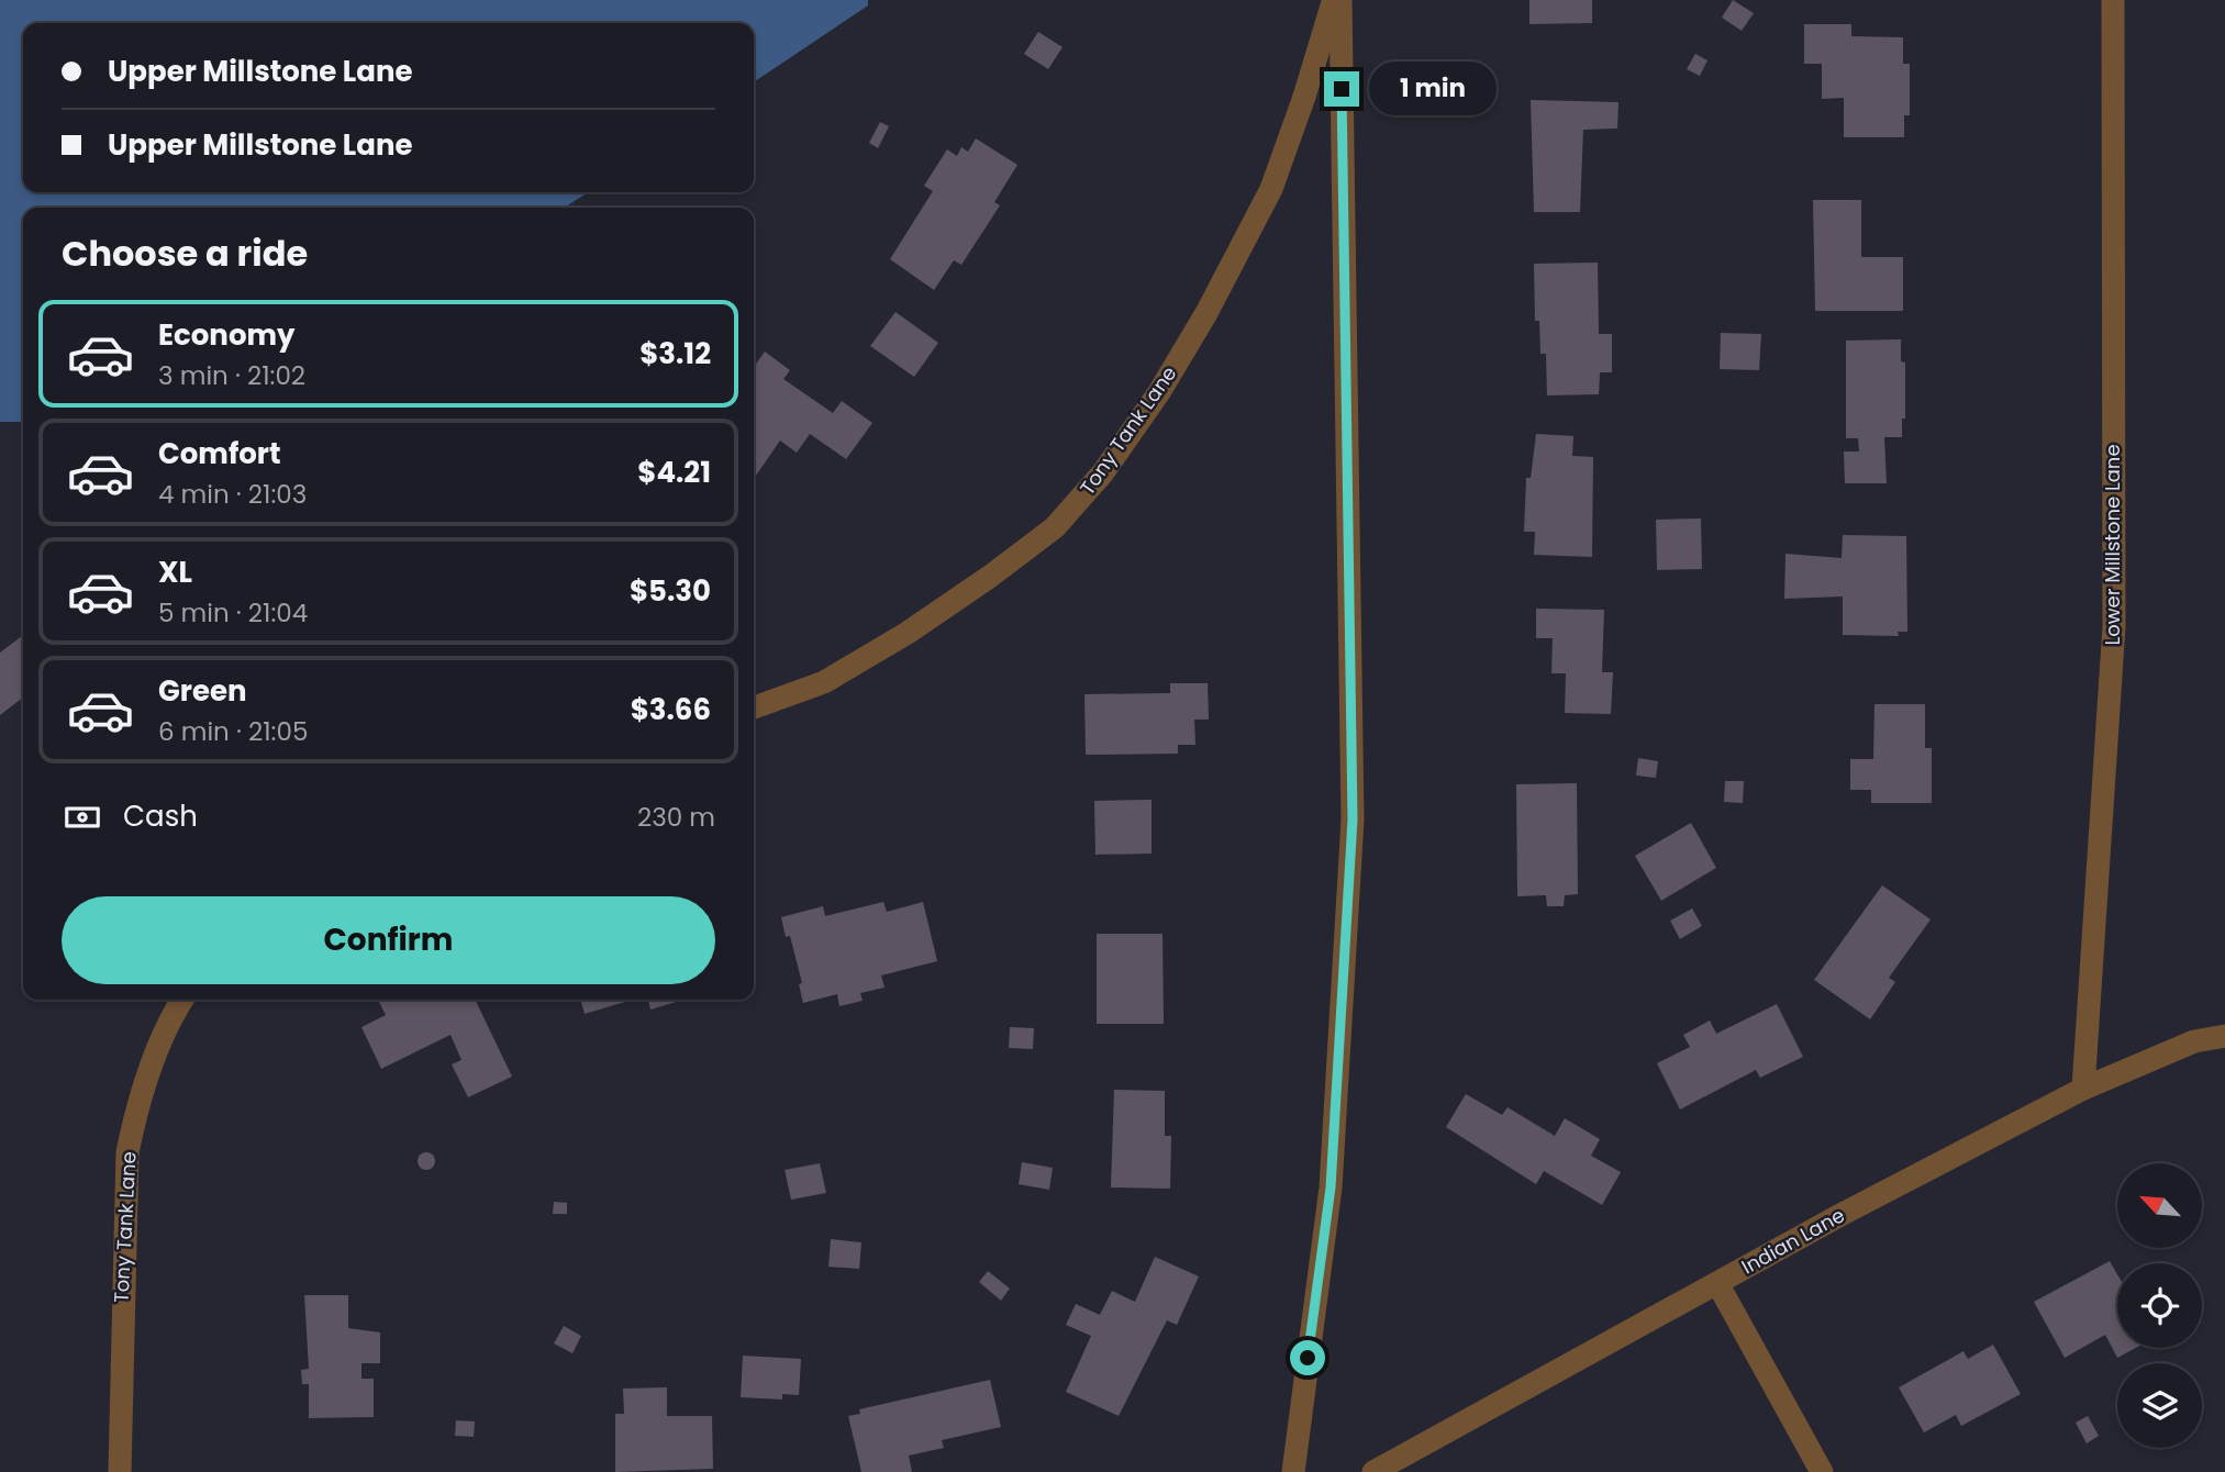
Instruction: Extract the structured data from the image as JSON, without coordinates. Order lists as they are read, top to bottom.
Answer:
{
  "streets": {
    "street": ["Tony Tank Lane", "Lower Millstone Lane", "Indian Lane"]
  },
  "crossings": [
    ["Lower Millstone Lane", "Indian Lane"]
  ],
  "north": "top left",
  "page": {
    "banner": ["Upper Millstone Lane", "Upper Millstone Lane"],
    "bubble": "1 min",
    "heading": "Choose a ride",
    "list": [
      {
        "name": "Economy",
        "note": "3 min · 21:02",
        "value": "$3.12"
      },
      {
        "name": "Comfort",
        "note": "4 min · 21:03",
        "value": "$4.21"
      },
      {
        "name": "XL",
        "note": "5 min · 21:04",
        "value": "$5.30"
      },
      {
        "name": "Green",
        "note": "6 min · 21:05",
        "value": "$3.66"
      }
    ],
    "pay": ["Cash", "230 m"],
    "buttons": "Confirm"
  }
}
